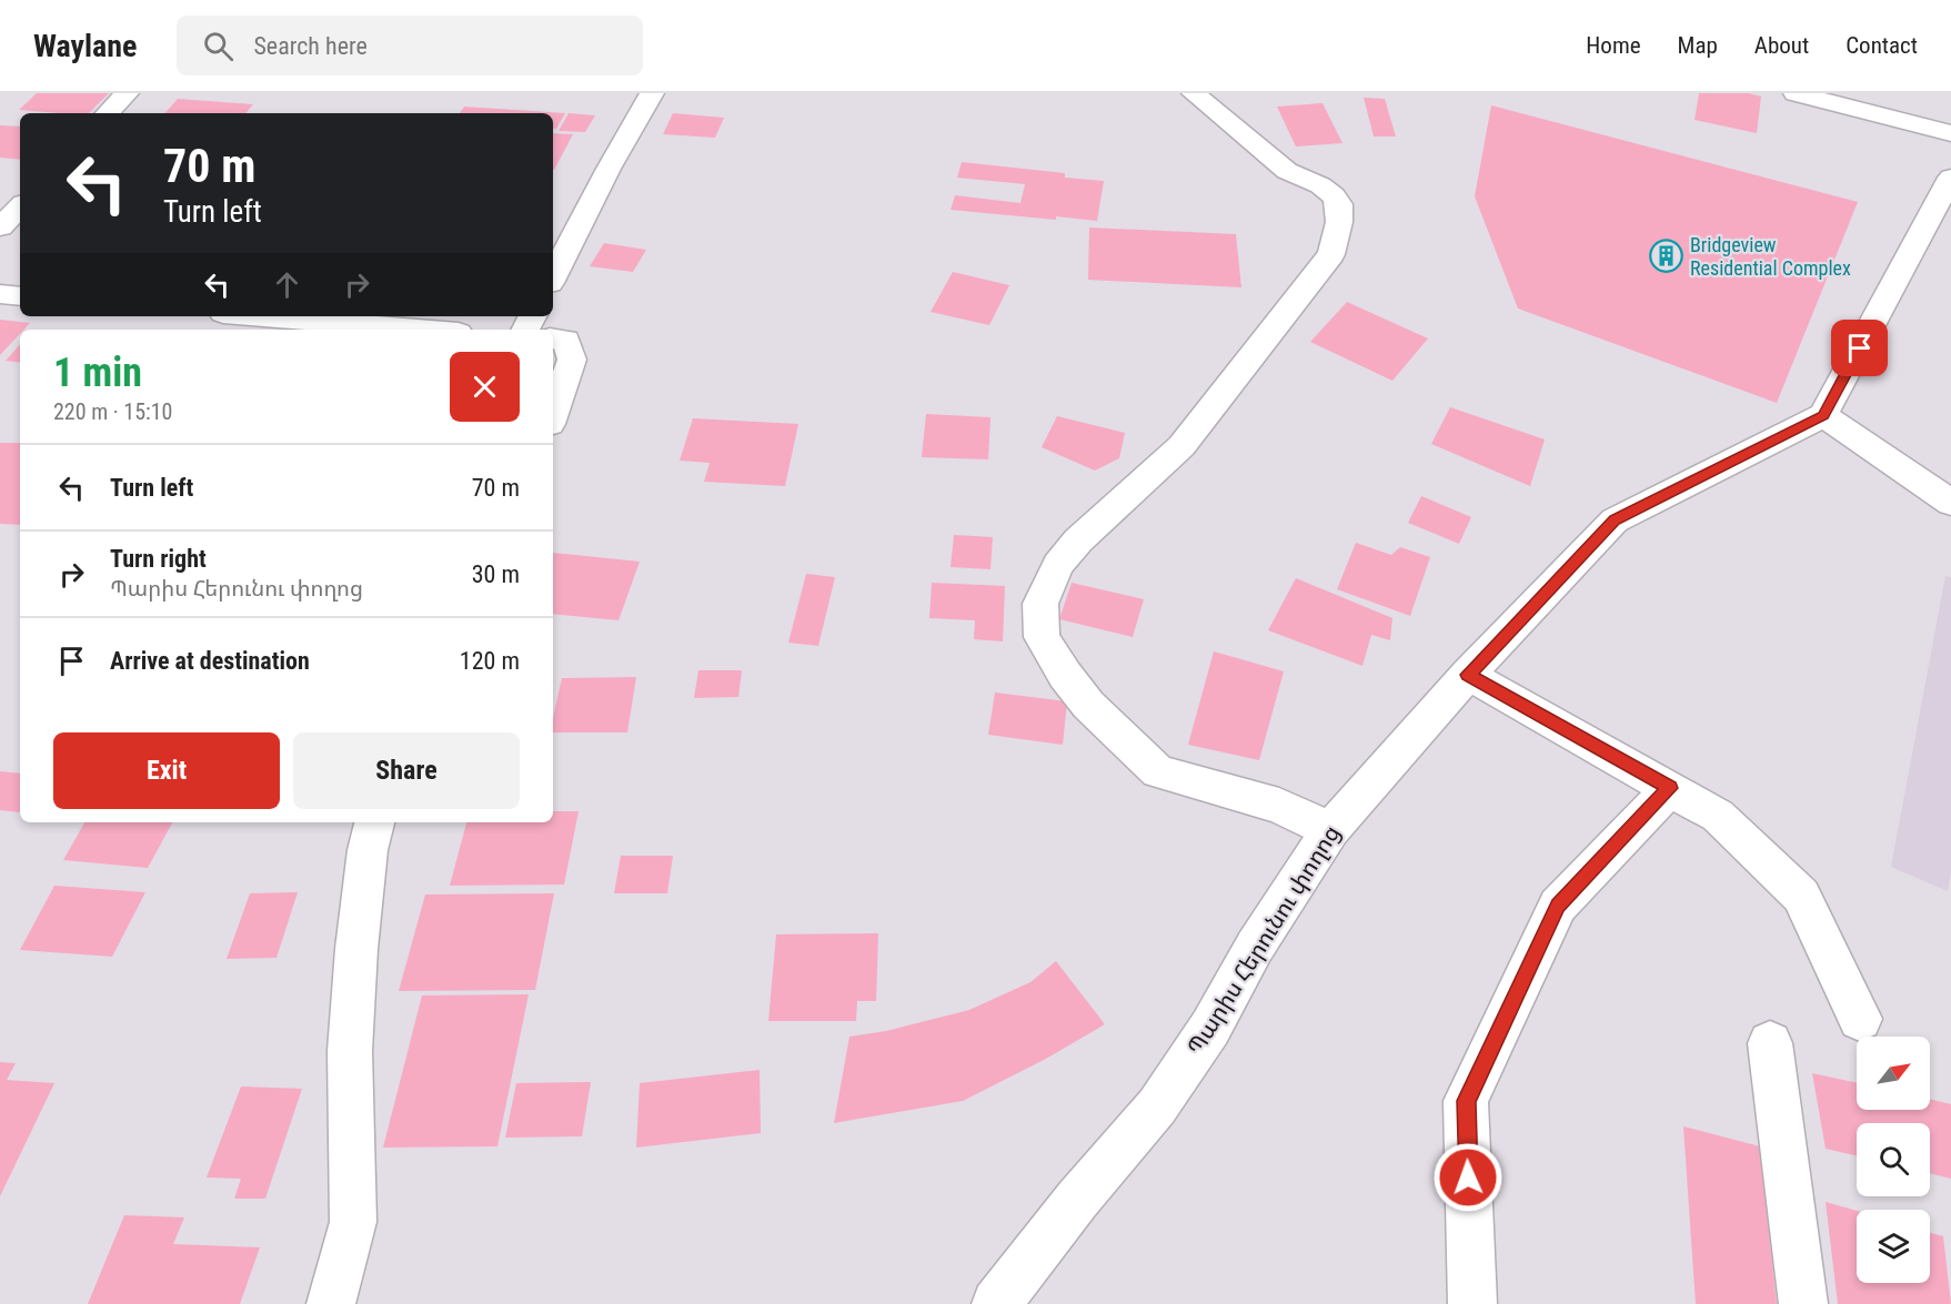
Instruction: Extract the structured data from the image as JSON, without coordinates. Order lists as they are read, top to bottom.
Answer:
{
  "streets": {
    "street": ["Պարիս Հերունու փողոց"]
  },
  "places": {
    "building": ["Bridgeview Residential Complex"]
  },
  "north": "top right",
  "page": {
    "header": "Waylane",
    "search": "Search here",
    "nav": [
      "Home",
      "Map",
      "About",
      "Contact"
    ],
    "turn": ["70 m", "Turn left"],
    "heading": ["1 min", "220 m · 15:10"],
    "list": [
      {
        "name": "Turn left",
        "value": "70 m"
      },
      {
        "name": "Turn right",
        "note": "Պարիս Հերունու փողոց",
        "value": "30 m"
      },
      {
        "name": "Arrive at destination",
        "value": "120 m"
      }
    ],
    "buttons": ["Exit", "Share"]
  }
}
